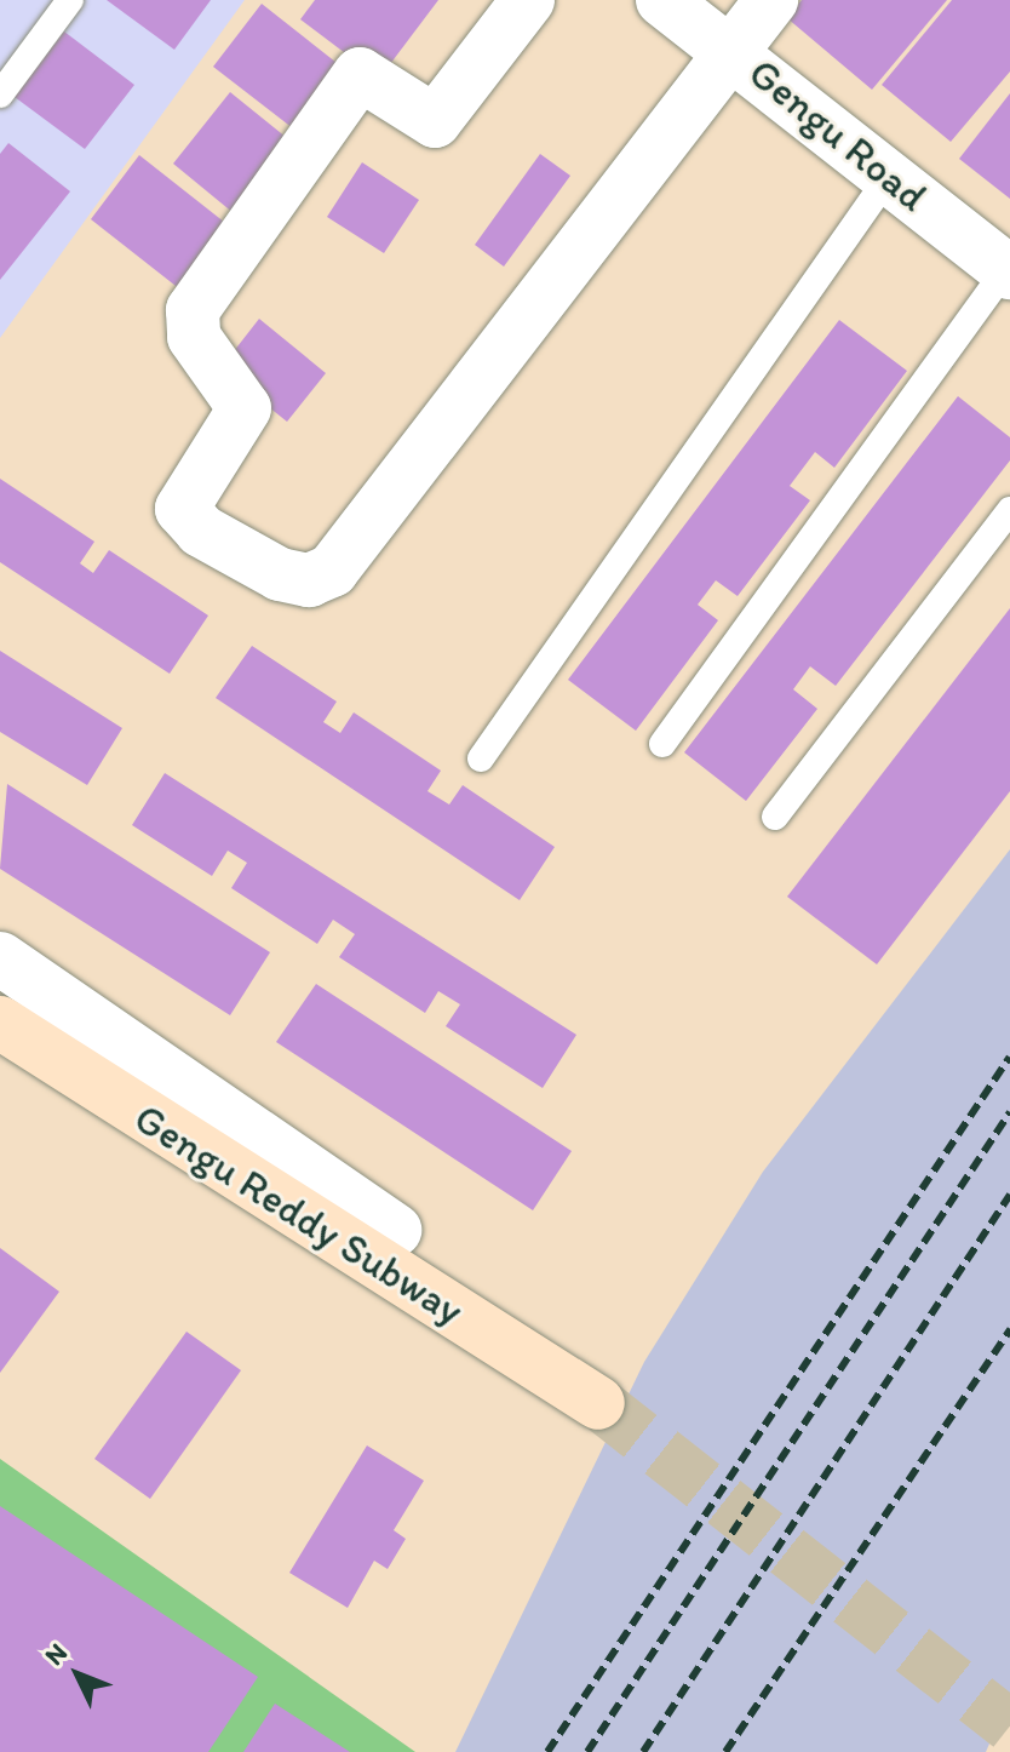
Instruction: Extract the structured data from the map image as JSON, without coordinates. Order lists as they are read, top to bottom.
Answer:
{
  "streets": {
    "main road": ["Gengu Reddy Subway"],
    "street": ["Gengu Road"]
  },
  "north": "top left"
}
